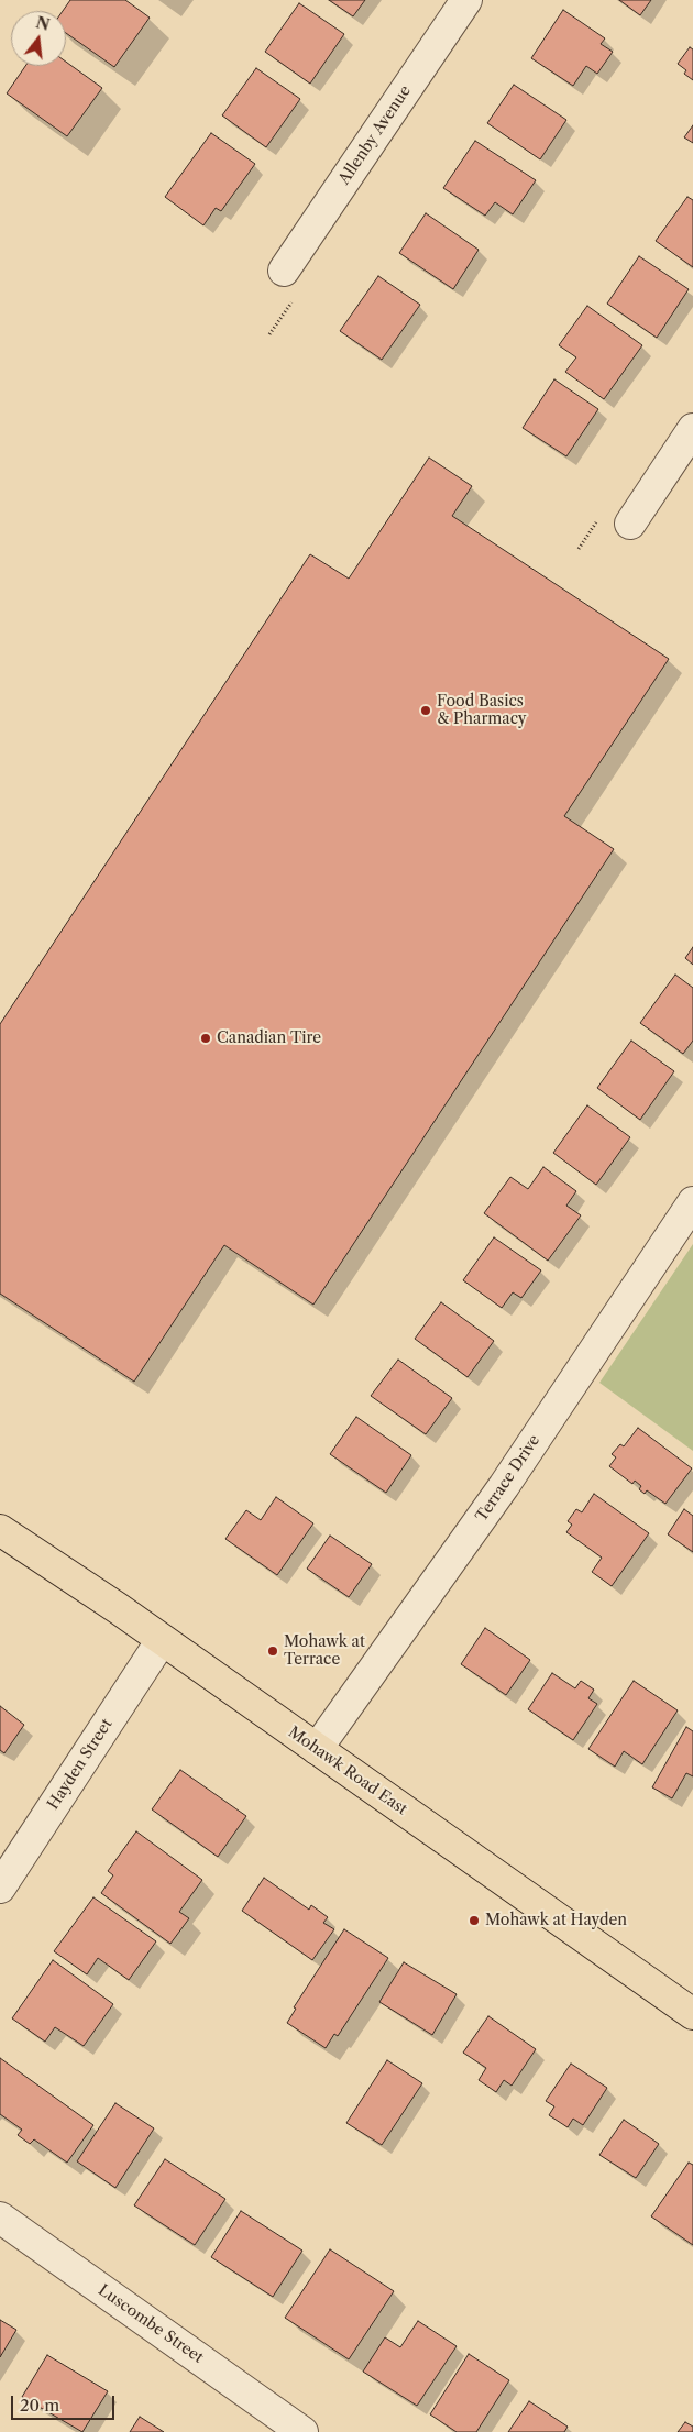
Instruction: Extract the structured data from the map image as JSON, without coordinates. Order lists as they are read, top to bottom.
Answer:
{
  "streets": {
    "main road": ["Mohawk Road East"],
    "street": [
      "Allenby Avenue",
      "Terrace Drive",
      "Hayden Street",
      "Luscombe Street"
    ]
  },
  "crossings": [
    ["Terrace Drive", "Mohawk Road East"],
    ["Hayden Street", "Mohawk Road East"]
  ],
  "places": [
    "Food Basics & Pharmacy",
    "Canadian Tire",
    "Mohawk at Terrace",
    "Mohawk at Hayden"
  ],
  "scale_bar": "20 m",
  "north": "top"
}
